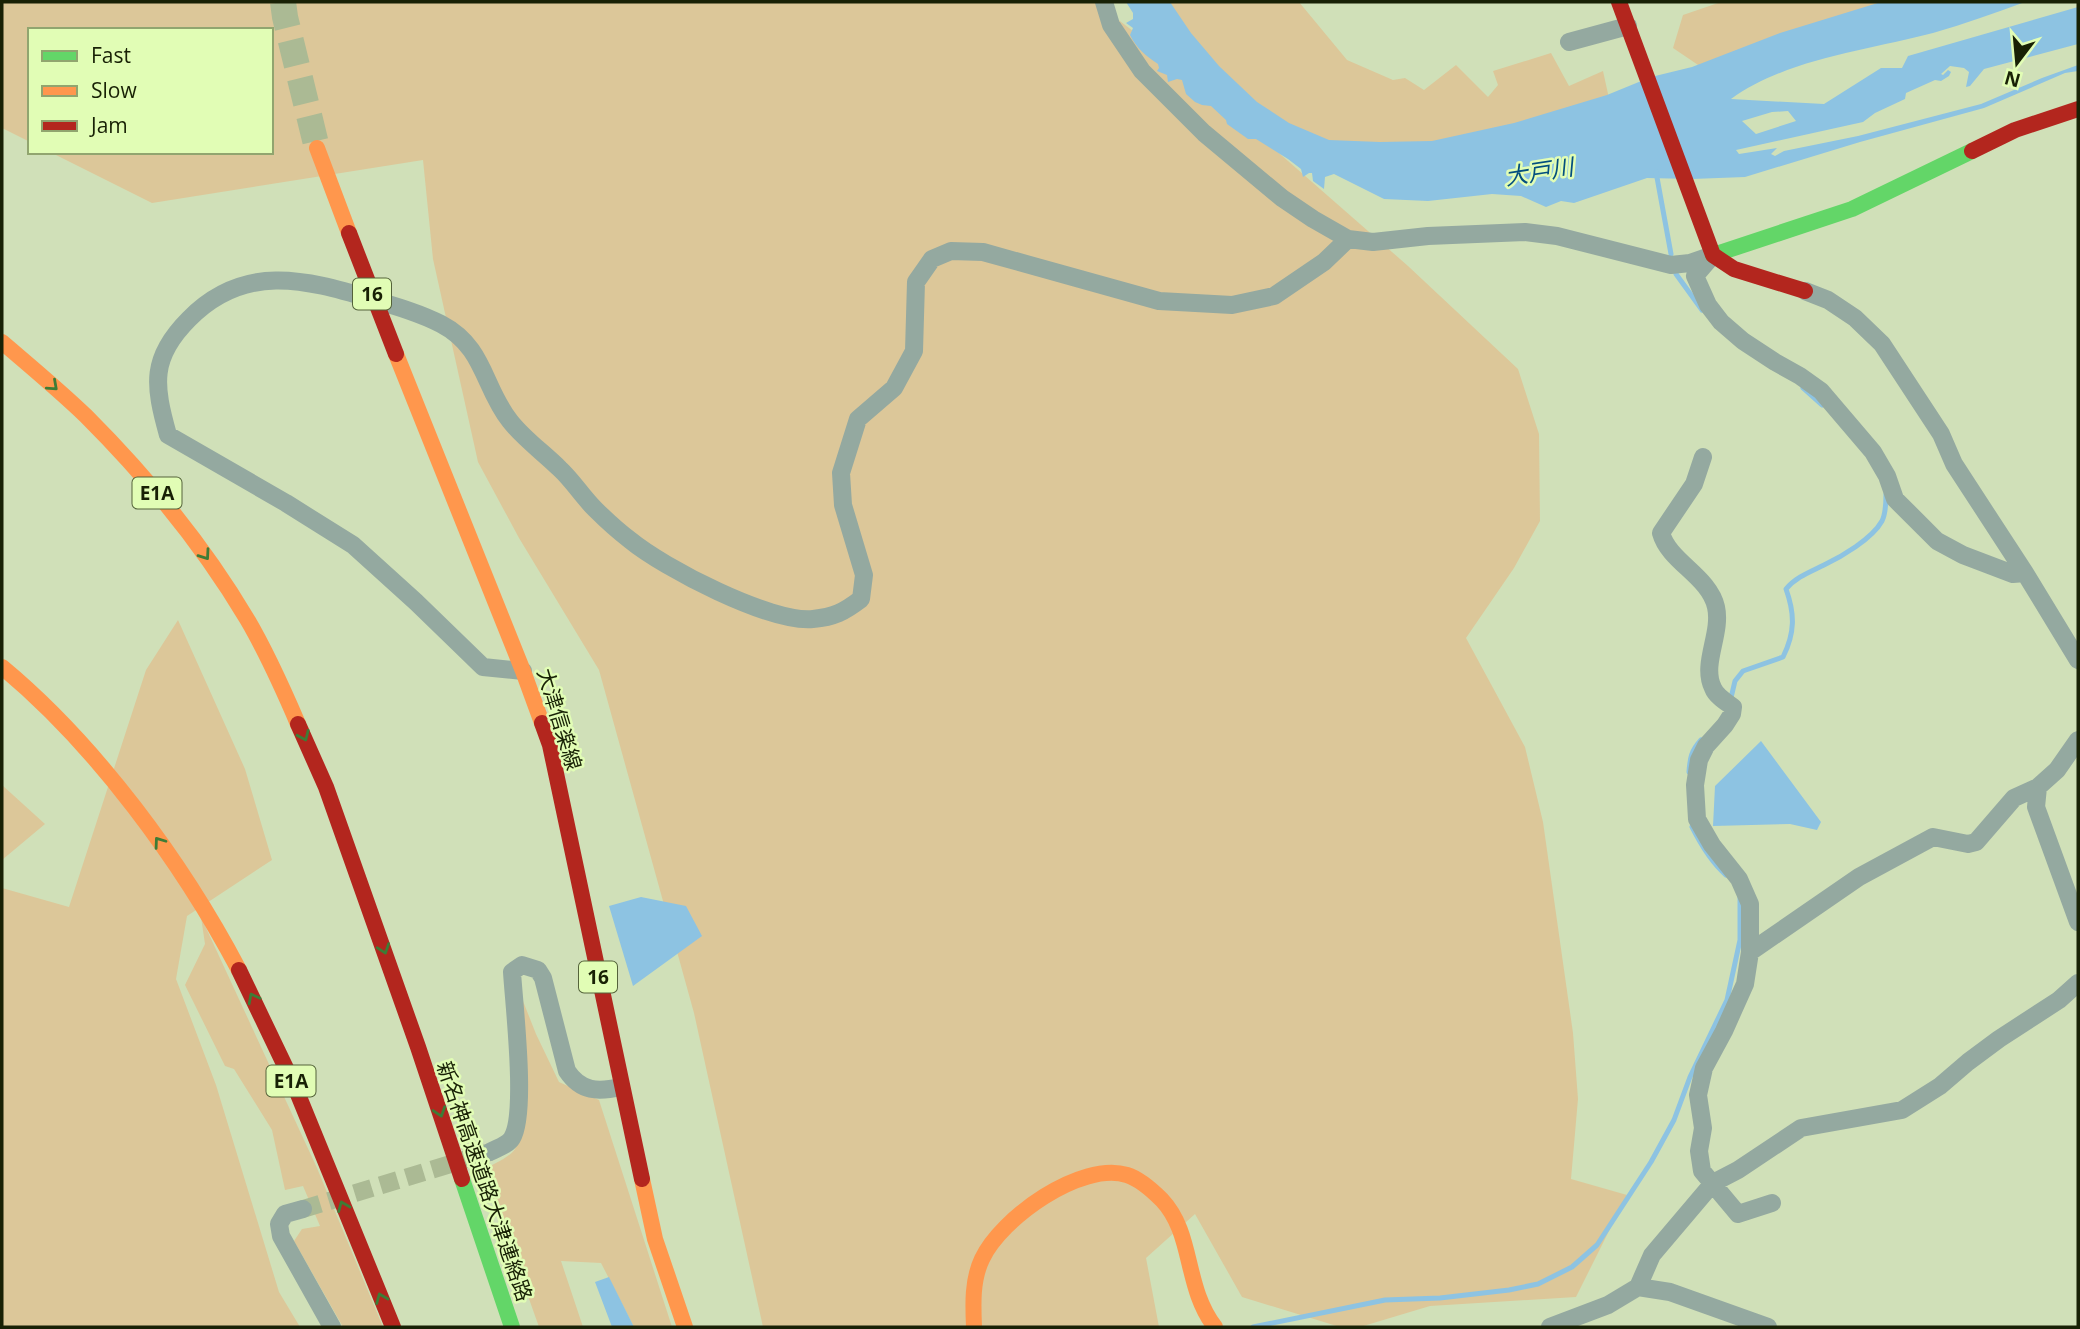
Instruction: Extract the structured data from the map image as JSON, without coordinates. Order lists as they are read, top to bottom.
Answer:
{
  "streets": {
    "main road": [
      "16",
      "E1A",
      "大津信楽線",
      "新名神高速道路大津連絡路"
    ]
  },
  "water": ["大戸川"],
  "legend": ["Fast", "Slow", "Jam"],
  "north": "bottom"
}
